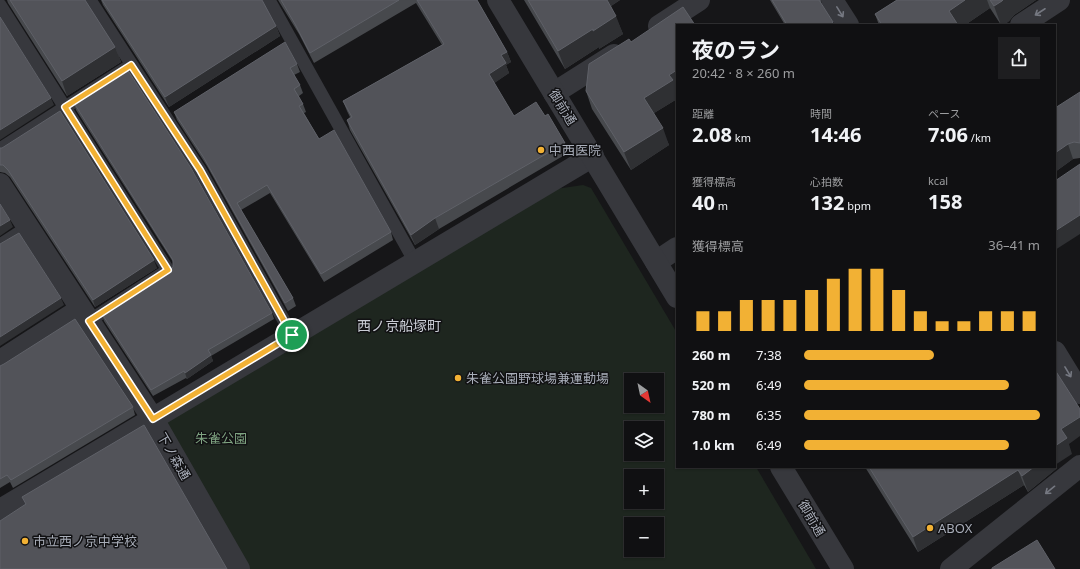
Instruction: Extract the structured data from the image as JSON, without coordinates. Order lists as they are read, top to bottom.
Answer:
{
  "streets": {
    "street": ["御前通", "下ノ森通"]
  },
  "districts": ["西ノ京船塚町"],
  "parks": ["朱雀公園"],
  "places": [
    "中西医院",
    "朱雀公園野球場兼運動場",
    "ABOX",
    "市立西ノ京中学校"
  ],
  "north": "bottom right",
  "page": {
    "heading": ["夜のラン", "20:42 · 8 × 260 m"],
    "stats": [
      ["距離", "2.08 km"],
      ["時間", "14:46"],
      ["ペース", "7:06 /km"],
      ["獲得標高", "40 m"],
      ["心拍数", "132 bpm"],
      ["kcal", "158"]
    ],
    "chart": ["獲得標高", "36–41 m"],
    "list": [
      {
        "name": "260 m",
        "note": "7:38"
      },
      {
        "name": "520 m",
        "note": "6:49"
      },
      {
        "name": "780 m",
        "note": "6:35"
      },
      {
        "name": "1.0 km",
        "note": "6:49"
      }
    ],
    "map_buttons": ["+", "−"]
  }
}
